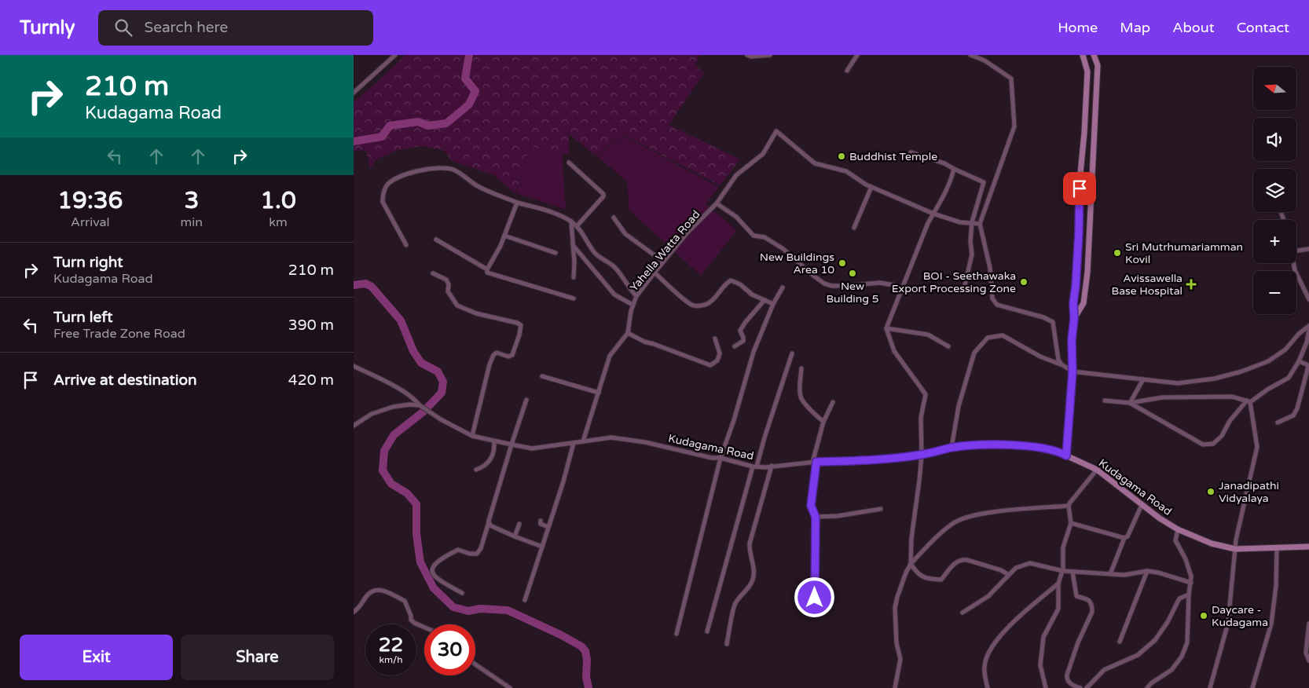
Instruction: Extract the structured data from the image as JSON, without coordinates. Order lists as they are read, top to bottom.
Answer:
{
  "streets": {
    "street": ["Yahella Watta Road", "Kudagama Road"]
  },
  "crossings": [
    ["Yahella Watta Road", "Kudagama Road"]
  ],
  "places": {
    "other": [
      "Buddhist Temple",
      "Sri Mutrhumariamman Kovil",
      "New Buildings Area 10",
      "New Building 5",
      "BOI - Seethawaka Export Processing Zone",
      "Janadipathi Vidyalaya",
      "Daycare - Kudagama"
    ],
    "health": ["Avissawella Base Hospital"]
  },
  "north": "left",
  "page": {
    "header": "Turnly",
    "search": "Search here",
    "nav": [
      "Home",
      "Map",
      "About",
      "Contact"
    ],
    "turn": ["210 m", "Kudagama Road"],
    "map_buttons": ["+", "−"],
    "eta": [
      "19:36",
      "Arrival",
      "3",
      "min",
      "1.0",
      "km"
    ],
    "list": [
      {
        "name": "Turn right",
        "note": "Kudagama Road",
        "value": "210 m"
      },
      {
        "name": "Turn left",
        "note": "Free Trade Zone Road",
        "value": "390 m"
      },
      {
        "name": "Arrive at destination",
        "value": "420 m"
      }
    ],
    "speed": "22 km/h",
    "limit": "30",
    "buttons": ["Exit", "Share"]
  }
}
